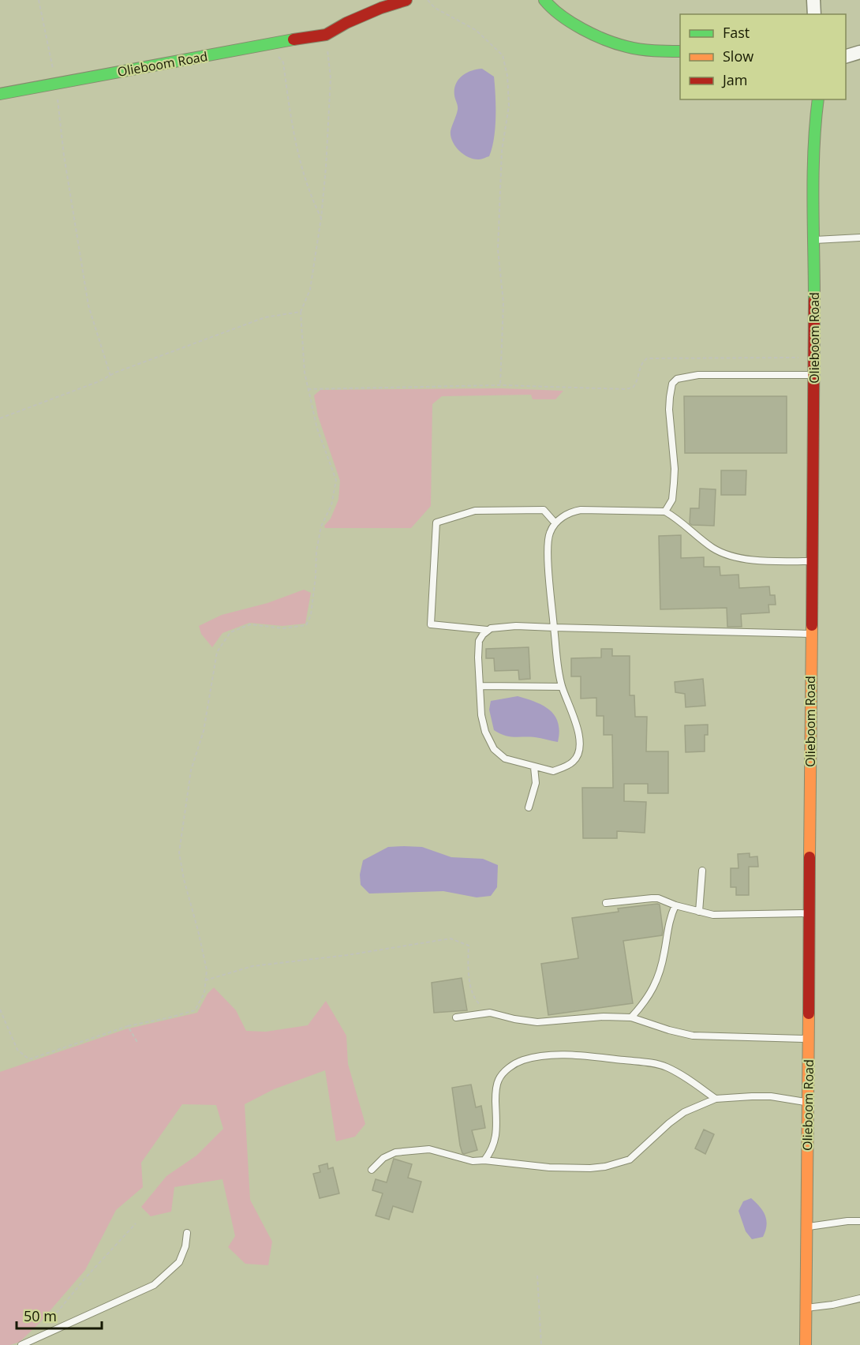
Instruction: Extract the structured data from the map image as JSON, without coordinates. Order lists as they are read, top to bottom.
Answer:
{
  "streets": {
    "street": ["Olieboom Road"]
  },
  "legend": ["Fast", "Slow", "Jam"],
  "scale_bar": "50 m"
}
